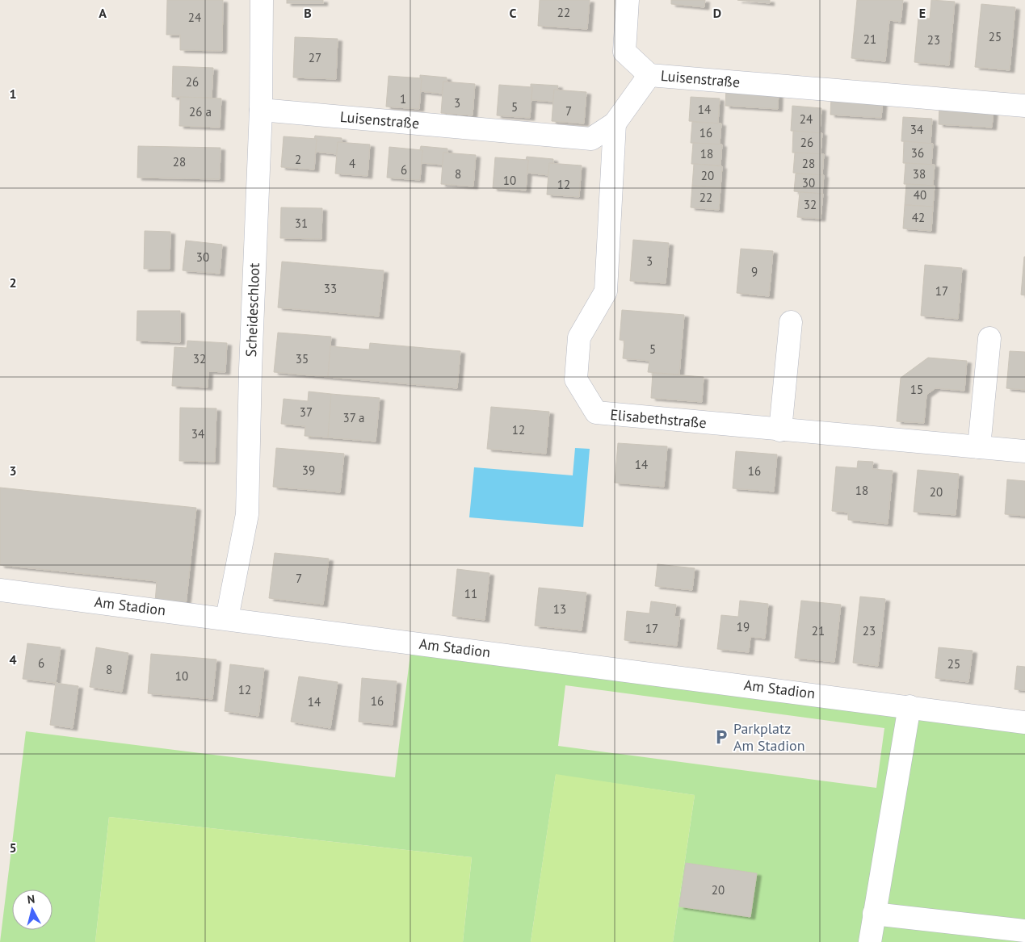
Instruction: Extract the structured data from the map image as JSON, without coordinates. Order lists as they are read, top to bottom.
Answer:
{
  "streets": {
    "street": [
      "Luisenstraße",
      "Scheideschloot",
      "Elisabethstraße",
      "Am Stadion"
    ]
  },
  "crossings": [
    ["Luisenstraße", "Scheideschloot"],
    ["Luisenstraße", "Elisabethstraße"],
    ["Scheideschloot", "Am Stadion"]
  ],
  "places": {
    "parking": ["Parkplatz Am Stadion"]
  },
  "house_numbers": [
    "22",
    "24",
    "25",
    "21",
    "23",
    "27",
    "26",
    "1",
    "3",
    "5",
    "14",
    "7",
    "26 a",
    "24",
    "34",
    "16",
    "26",
    "36",
    "18",
    "2",
    "28",
    "4",
    "28",
    "6",
    "8",
    "38",
    "20",
    "10",
    "30",
    "12",
    "40",
    "22",
    "32",
    "42",
    "31",
    "30",
    "3",
    "9",
    "33",
    "17",
    "5",
    "32",
    "35",
    "15",
    "37",
    "37 a",
    "12",
    "34",
    "14",
    "39",
    "16",
    "18",
    "20",
    "7",
    "11",
    "13",
    "19",
    "17",
    "21",
    "23",
    "6",
    "25",
    "8",
    "10",
    "12",
    "16",
    "14",
    "20"
  ],
  "north": "top",
  "grid": {
    "columns": [
      "A",
      "B",
      "C",
      "D",
      "E"
    ],
    "rows": [
      "1",
      "2",
      "3",
      "4",
      "5"
    ]
  }
}
